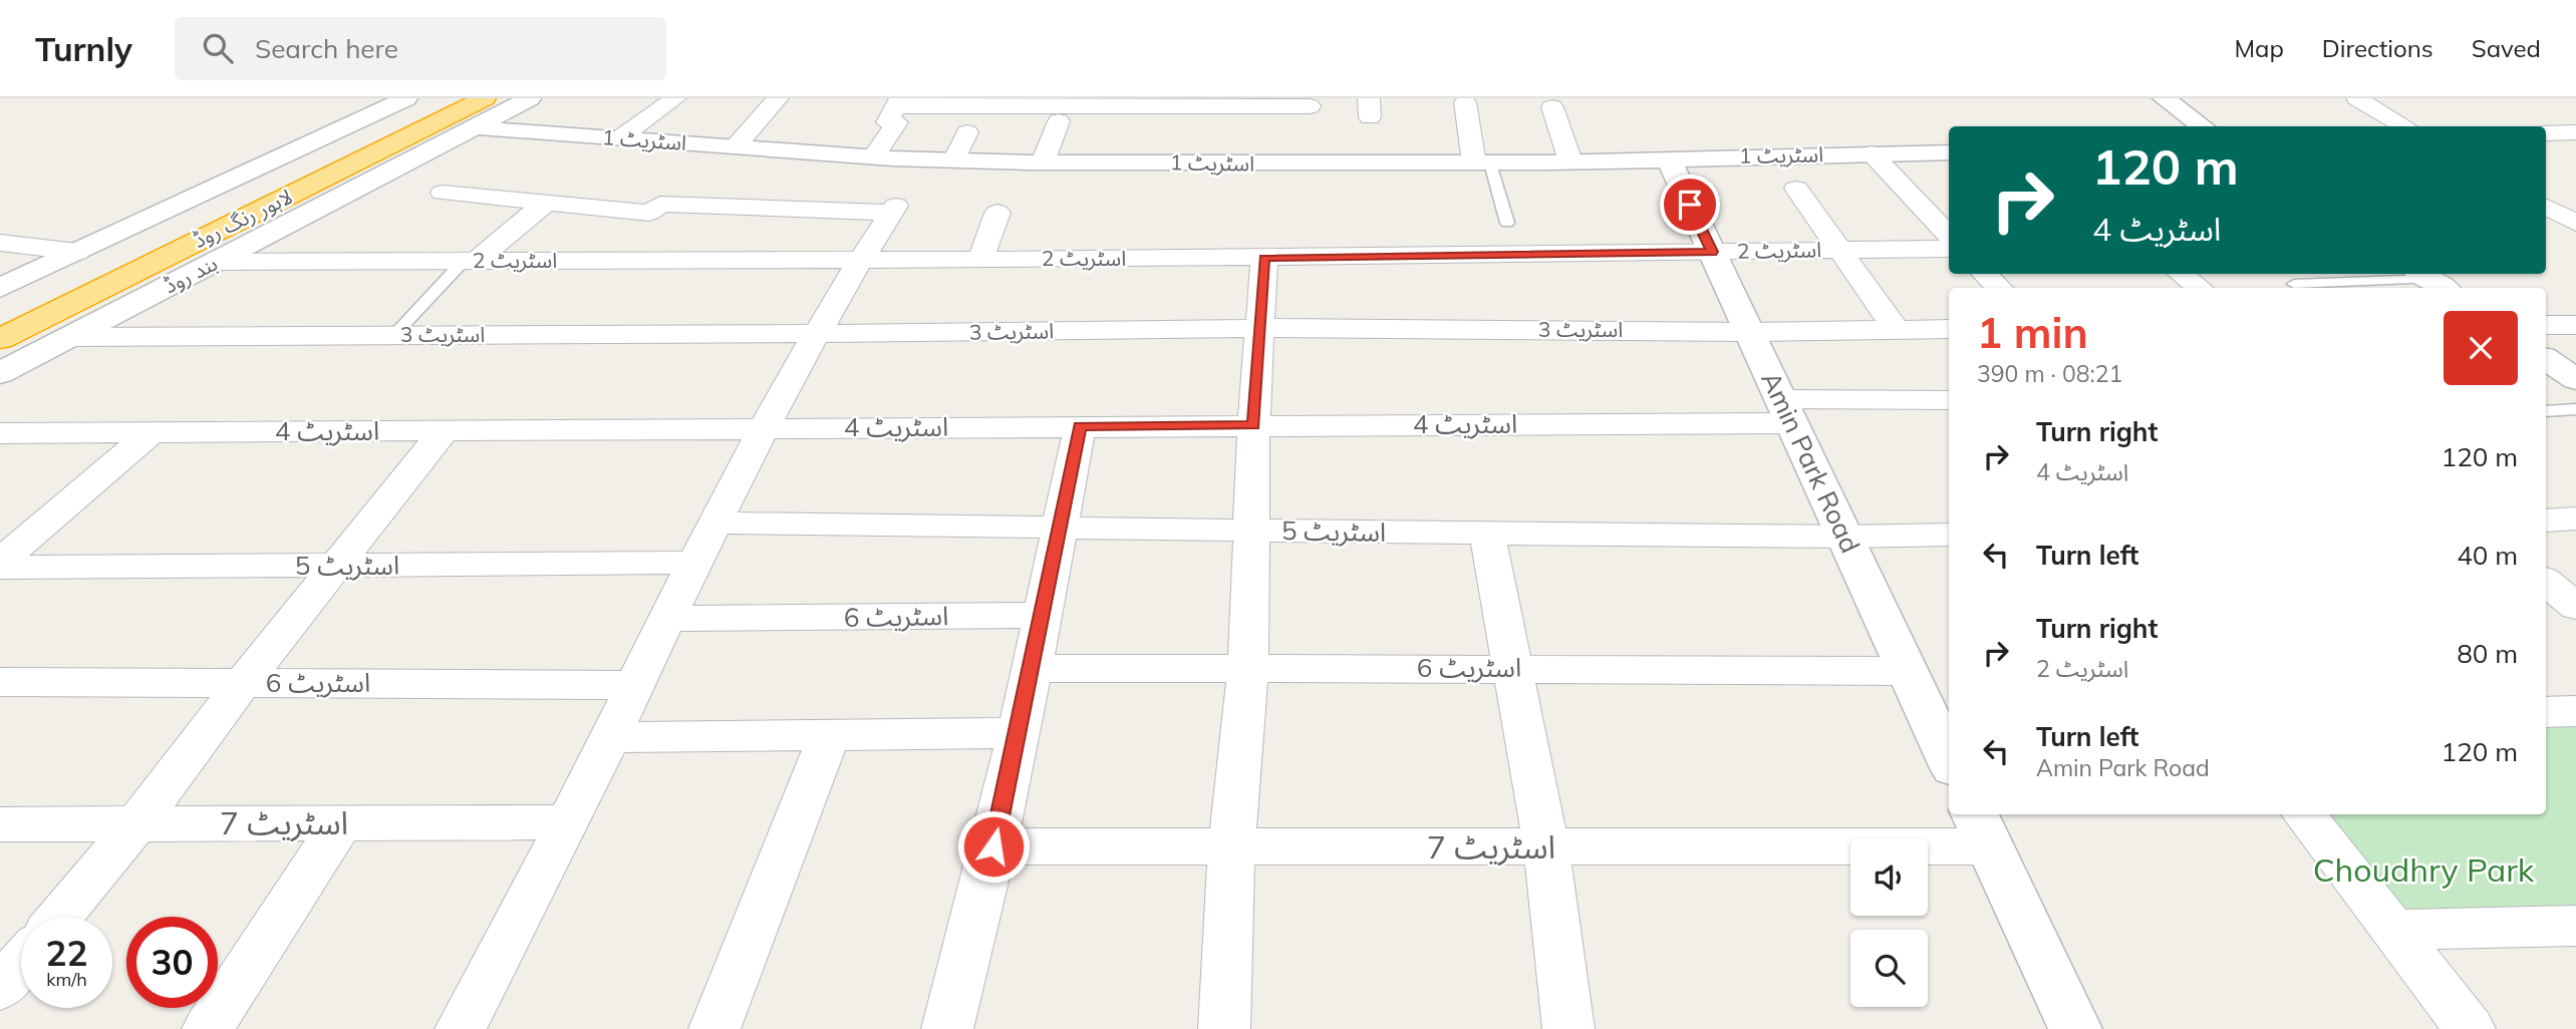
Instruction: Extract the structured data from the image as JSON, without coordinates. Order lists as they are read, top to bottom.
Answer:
{
  "streets": {
    "highway": ["لاہور رنگ روڈ"],
    "street": [
      "اسٹریٹ 1",
      "اسٹریٹ 2",
      "بند روڈ",
      "اسٹریٹ 3",
      "اسٹریٹ 4",
      "Amin Park Road",
      "اسٹریٹ 5",
      "اسٹریٹ 6",
      "اسٹریٹ 7"
    ]
  },
  "crossings": [
    ["اسٹریٹ 1", "بند روڈ"],
    ["اسٹریٹ 1", "Amin Park Road"],
    ["اسٹریٹ 2", "بند روڈ"],
    ["اسٹریٹ 2", "Amin Park Road"],
    ["بند روڈ", "اسٹریٹ 3"],
    ["اسٹریٹ 3", "Amin Park Road"],
    ["اسٹریٹ 4", "Amin Park Road"],
    ["Amin Park Road", "اسٹریٹ 5"],
    ["Amin Park Road", "اسٹریٹ 6"]
  ],
  "parks": ["Choudhry Park"],
  "page": {
    "header": "Turnly",
    "search": "Search here",
    "nav": ["Map", "Directions", "Saved"],
    "turn": ["120 m", "اسٹریٹ 4"],
    "heading": ["1 min", "390 m · 08:21"],
    "list": [
      {
        "name": "Turn right",
        "note": "اسٹریٹ 4",
        "value": "120 m"
      },
      {
        "name": "Turn left",
        "value": "40 m"
      },
      {
        "name": "Turn right",
        "note": "اسٹریٹ 2",
        "value": "80 m"
      },
      {
        "name": "Turn left",
        "note": "Amin Park Road",
        "value": "120 m"
      }
    ],
    "speed": "22 km/h",
    "limit": "30"
  }
}
